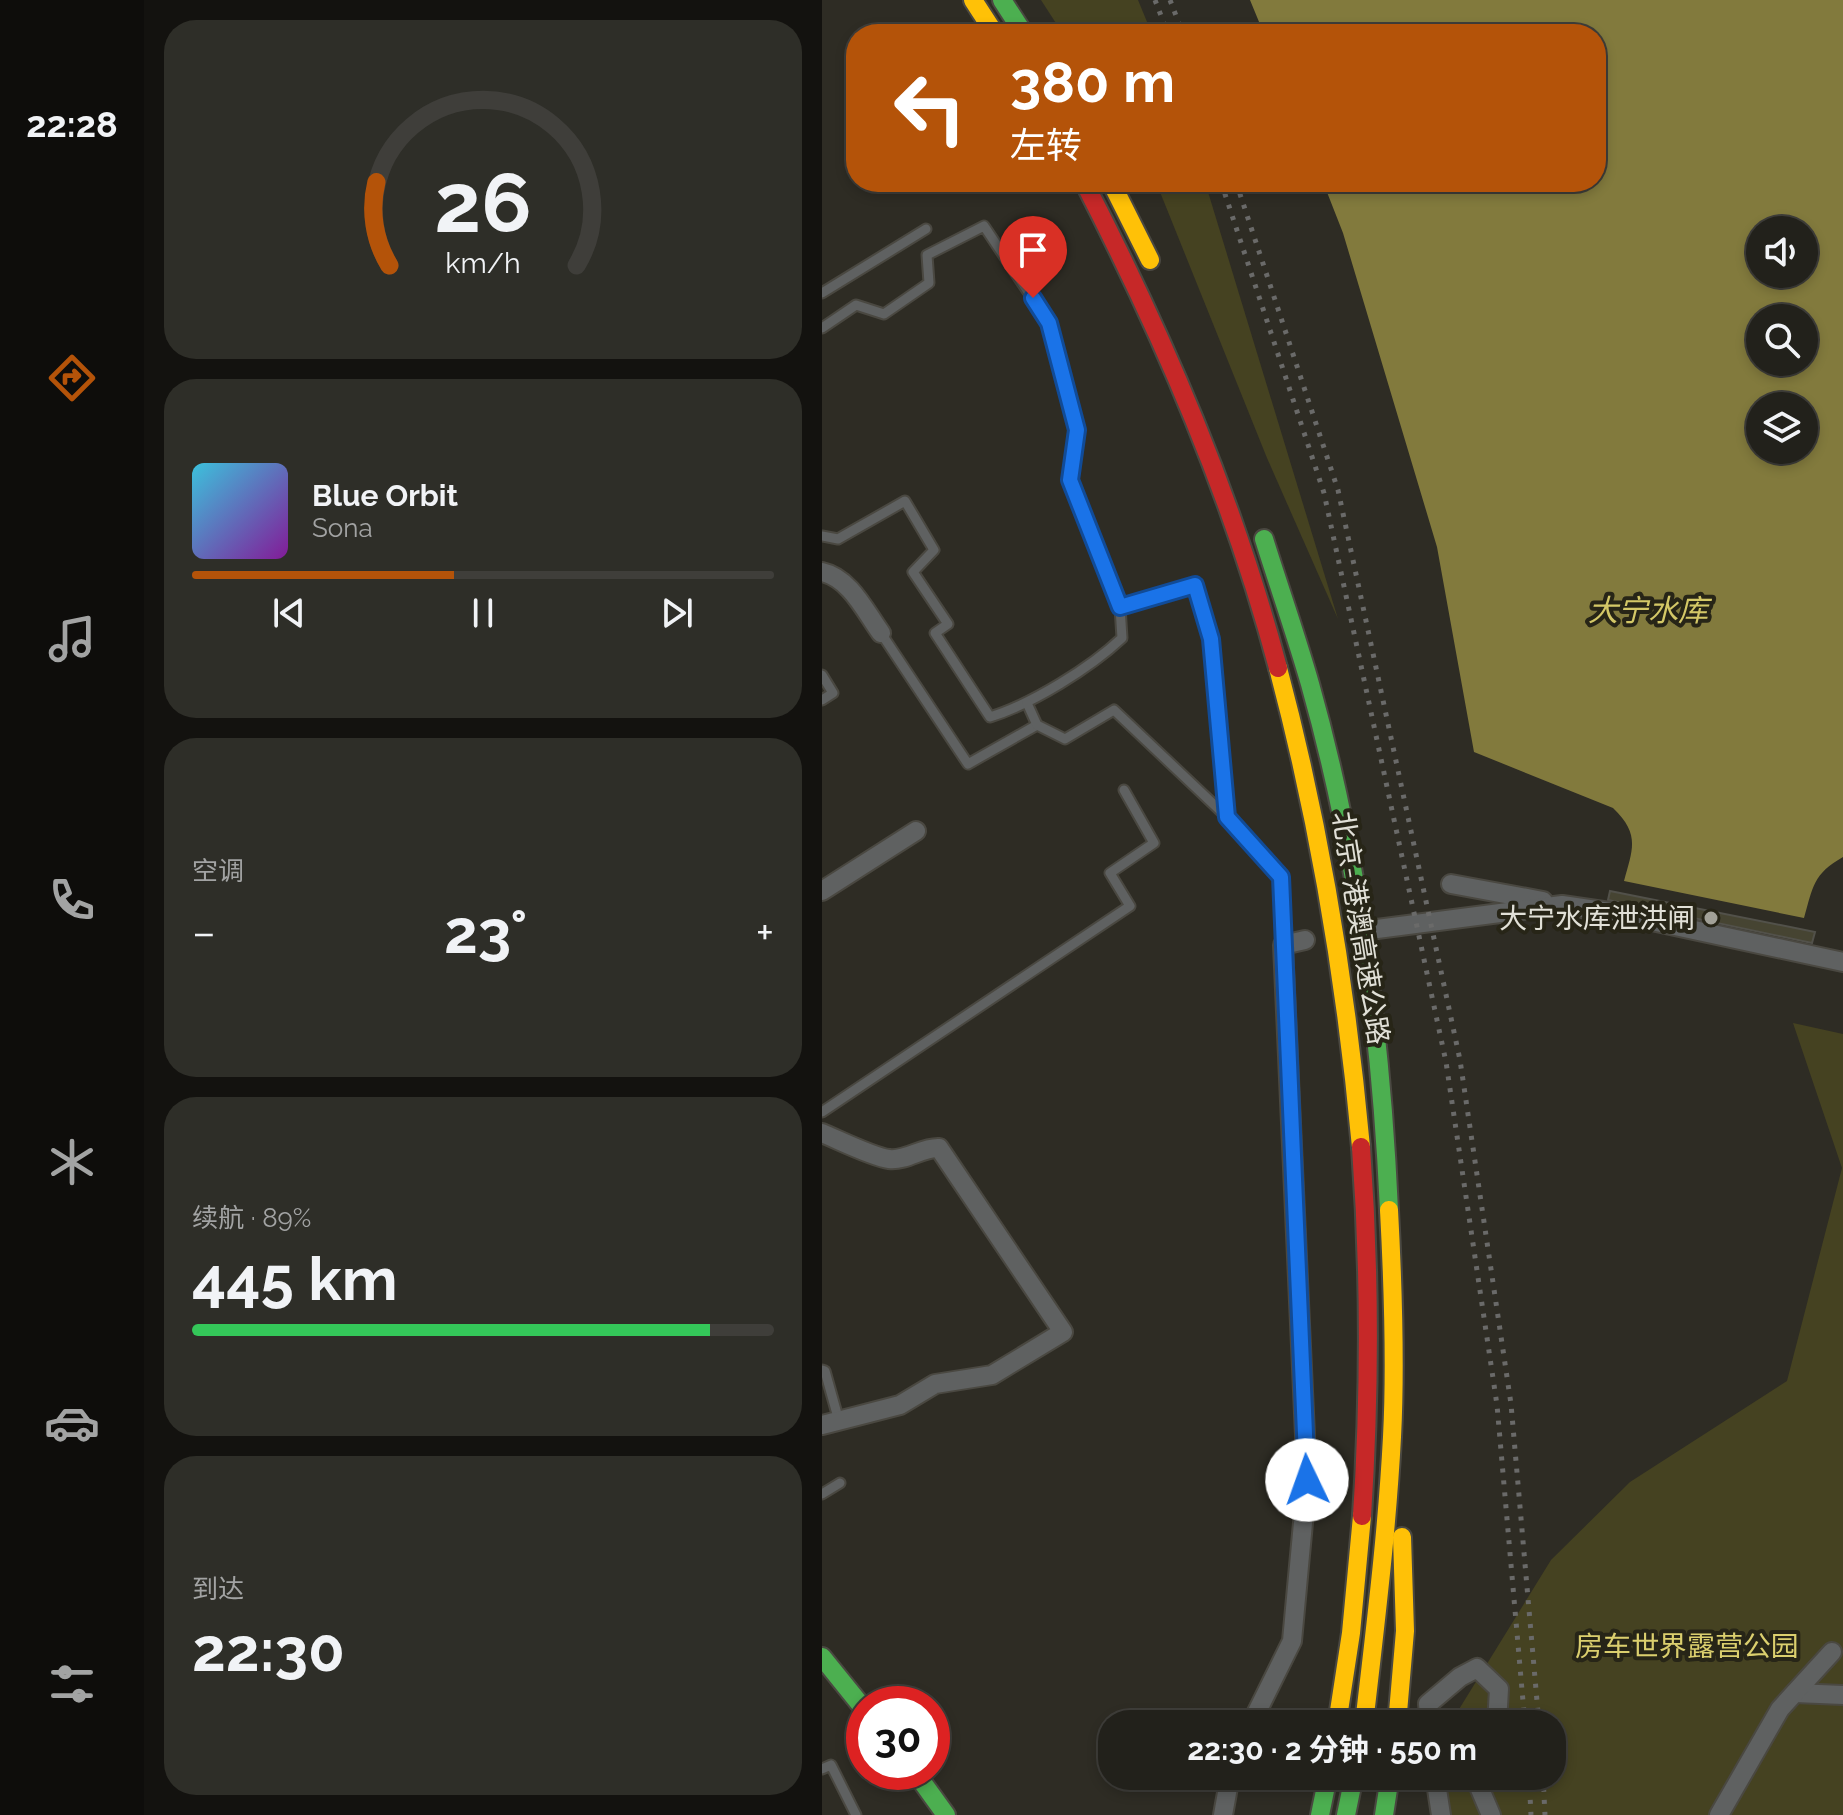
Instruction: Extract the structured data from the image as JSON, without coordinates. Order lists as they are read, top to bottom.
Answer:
{
  "streets": {
    "highway": ["北京-港澳高速公路"]
  },
  "water": ["大宁水库"],
  "parks": ["房车世界露营公园"],
  "places": ["大宁水库泄洪闸"],
  "page": {
    "tabs": "22:28",
    "turn": ["380 m", "左转"],
    "song": ["Blue Orbit", "Sona"],
    "tile": [
      "空调",
      ["续航 · 89%", "445 km"],
      ["到达", "22:30"]
    ],
    "heat": ["−", "23°", "+"],
    "limit": "30",
    "trip": "22:30 · 2 分钟 · 550 m",
    "gauge": ["26", "km/h"]
  }
}
